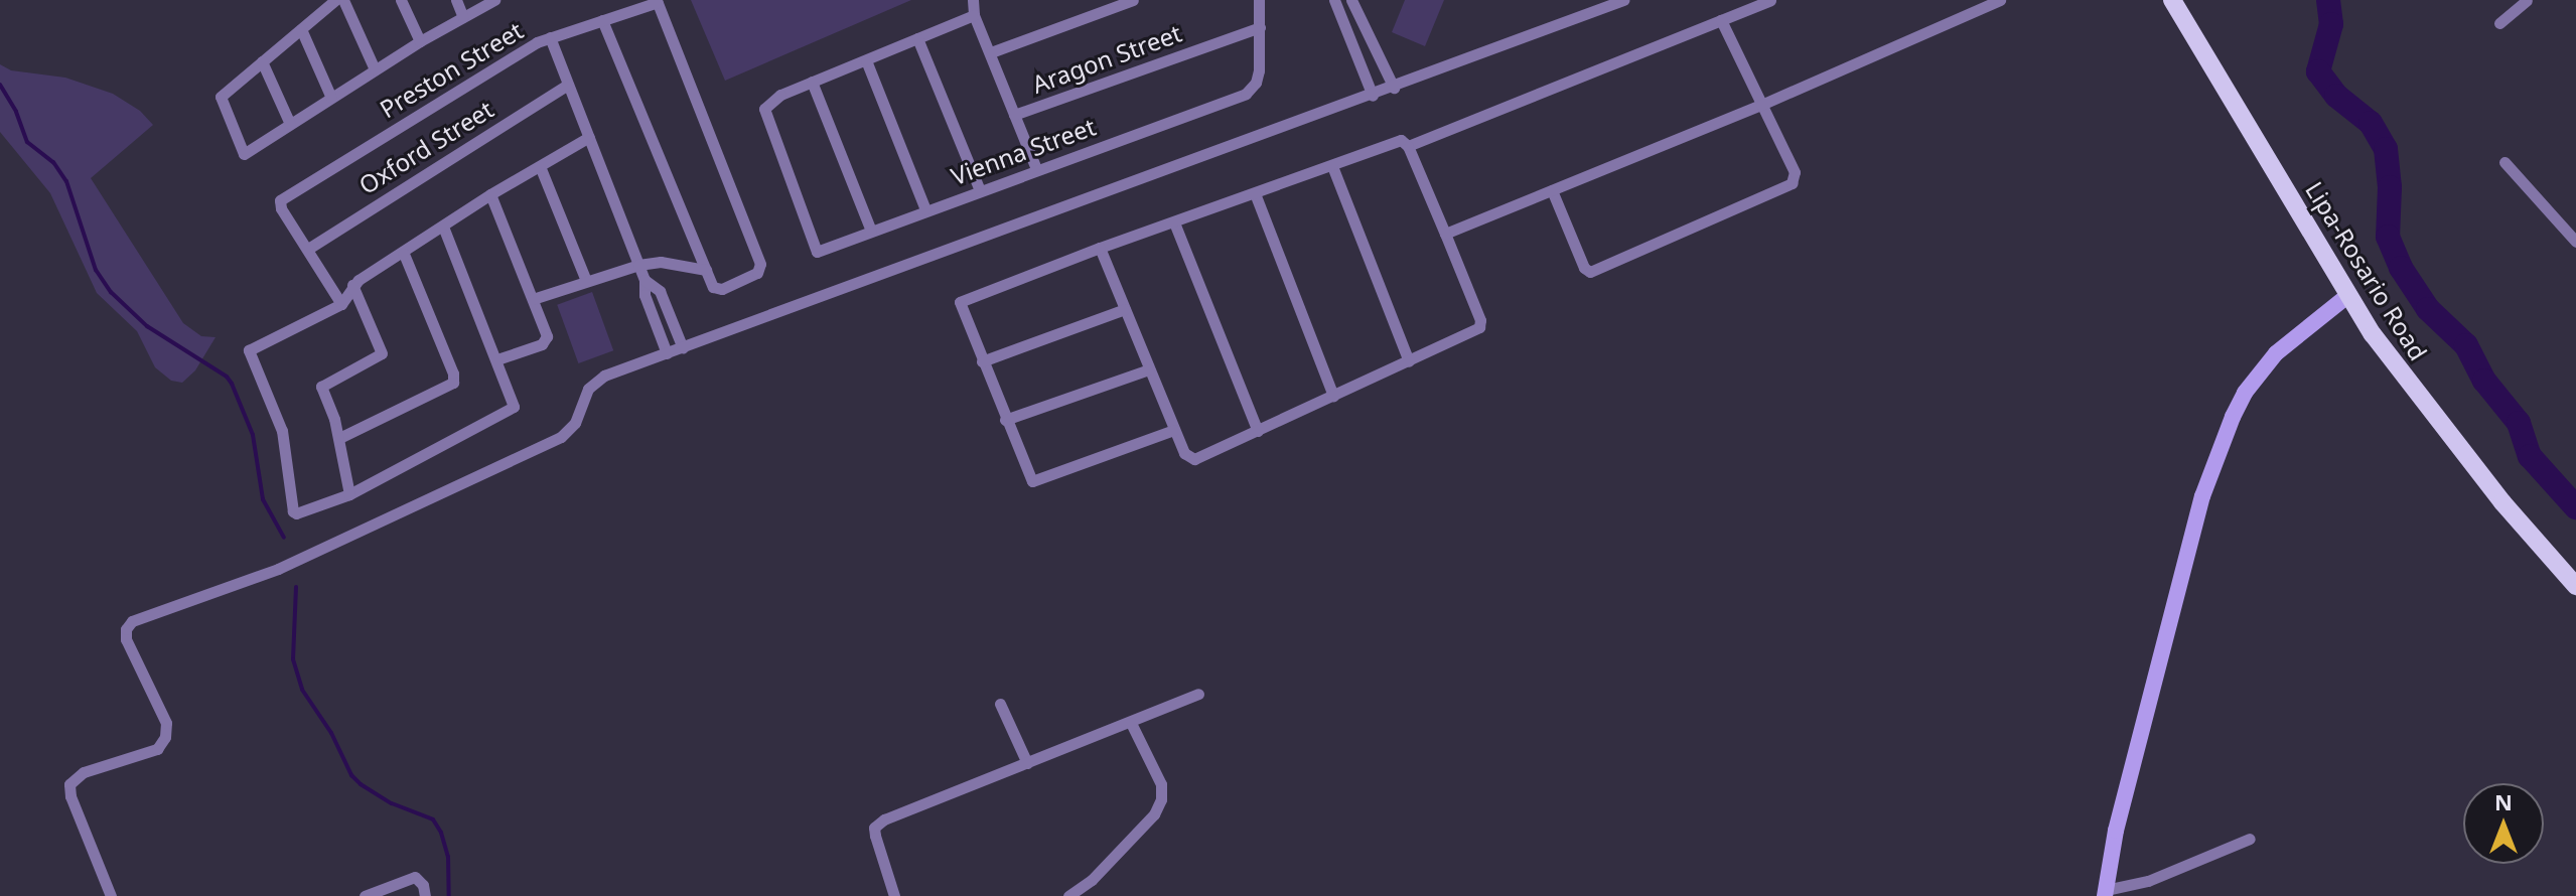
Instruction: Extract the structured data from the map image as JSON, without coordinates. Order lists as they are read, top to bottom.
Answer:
{
  "streets": {
    "main road": ["Lipa-Rosario Road"],
    "street": [
      "Aragon Street",
      "Preston Street",
      "Oxford Street",
      "Vienna Street"
    ]
  },
  "crossings": [
    ["Aragon Street", "Vienna Street"],
    ["Preston Street", "Oxford Street"]
  ],
  "north": "top"
}
